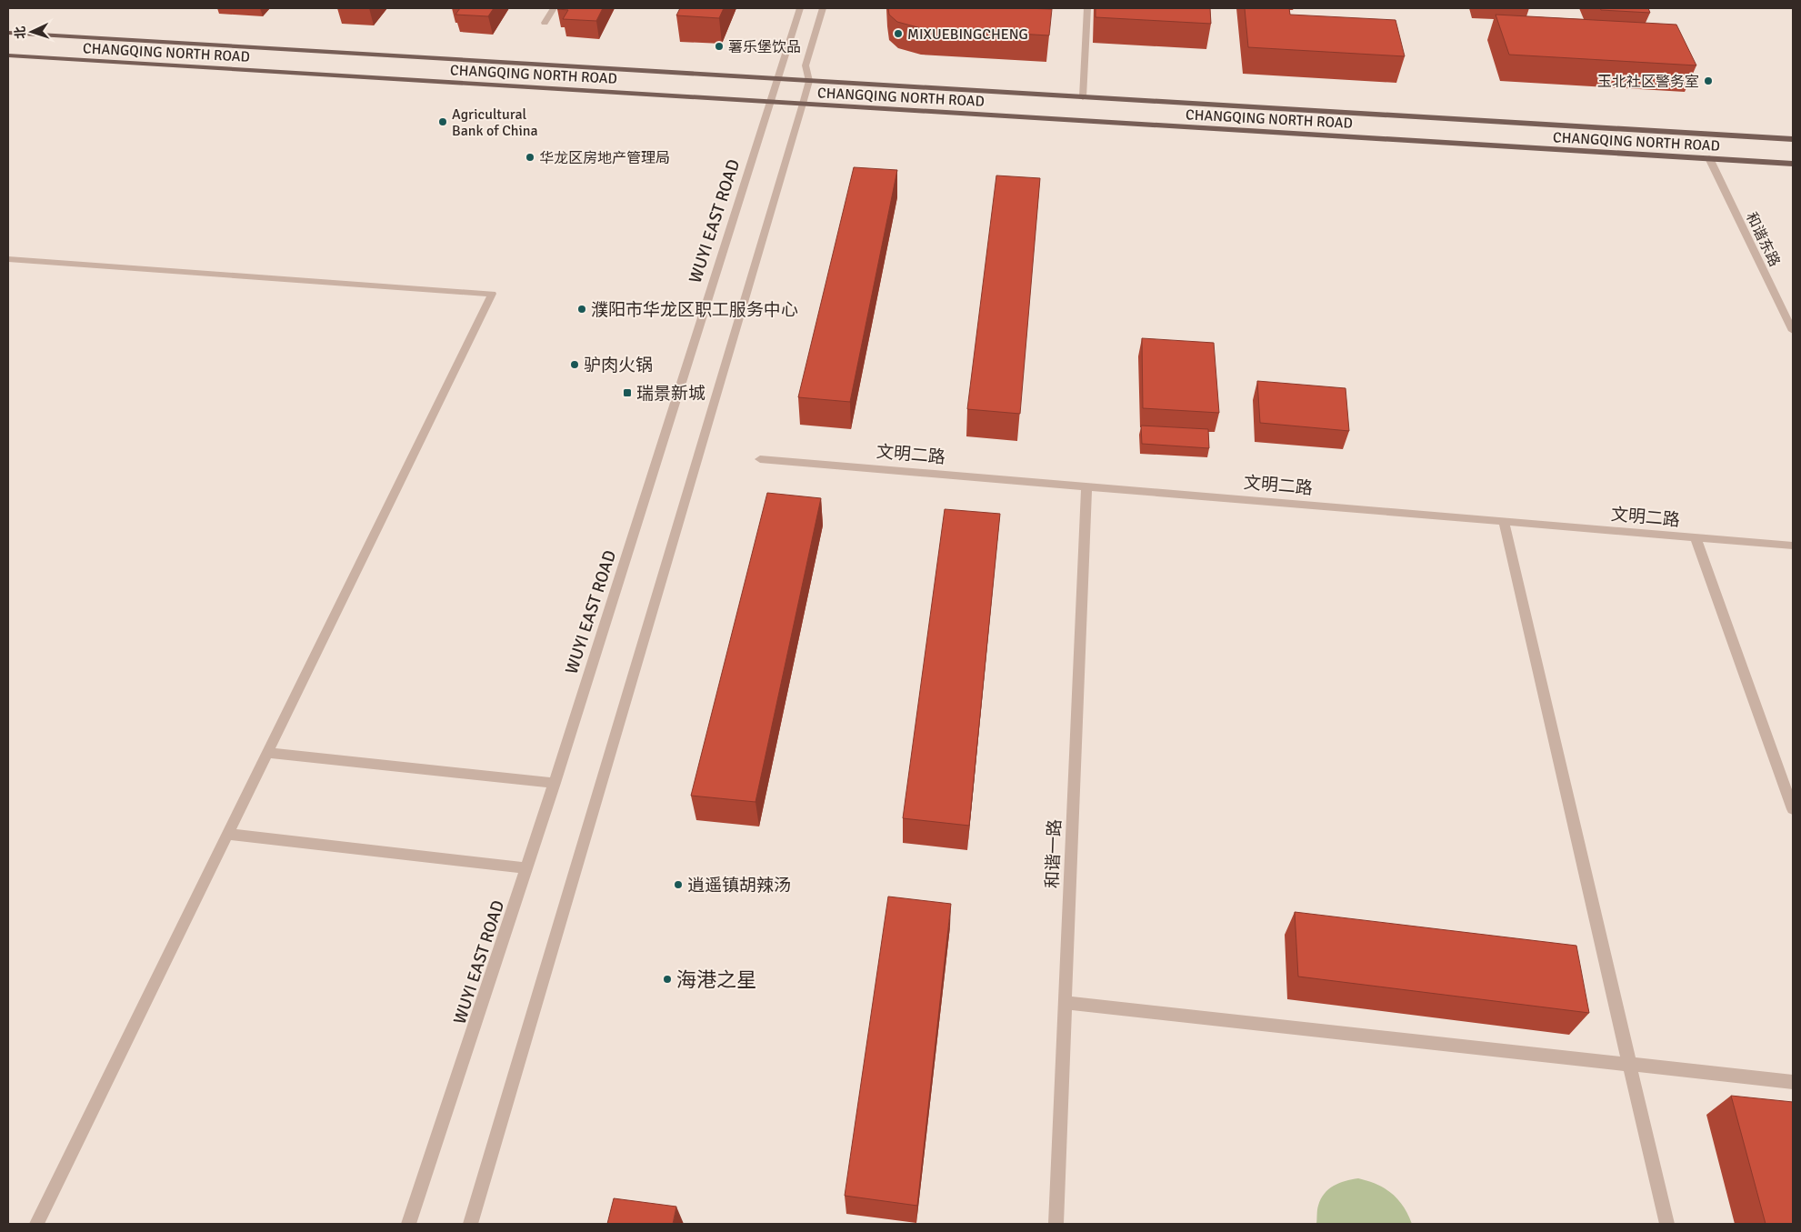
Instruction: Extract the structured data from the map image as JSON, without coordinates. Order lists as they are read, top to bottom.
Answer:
{
  "streets": {
    "main road": ["CHANGQING NORTH ROAD"],
    "street": [
      "WUYI EAST ROAD",
      "和谐东路",
      "文明二路",
      "和谐一路"
    ]
  },
  "crossings": [
    ["CHANGQING NORTH ROAD", "WUYI EAST ROAD"],
    ["CHANGQING NORTH ROAD", "和谐东路"],
    ["文明二路", "和谐一路"]
  ],
  "places": {
    "other": [
      "MIXUEBINGCHENG",
      "薯乐堡饮品",
      "玉北社区警务室",
      "Agricultural Bank of China",
      "华龙区房地产管理局",
      "濮阳市华龙区职工服务中心",
      "驴肉火锅",
      "逍遥镇胡辣汤",
      "海港之星"
    ],
    "transit": ["瑞景新城"]
  },
  "north": "left"
}
